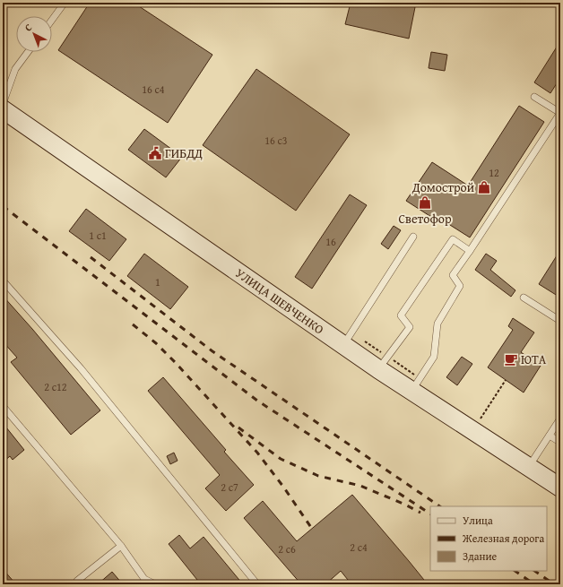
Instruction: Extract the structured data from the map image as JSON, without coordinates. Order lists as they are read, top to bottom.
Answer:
{
  "streets": {
    "street": ["УЛИЦА ШЕВЧЕНКО"]
  },
  "places": {
    "public building": ["ГИБДД"],
    "shop": ["Домострой", "Светофор"],
    "cafe": ["ЮТА"]
  },
  "house_numbers": [
    "16 с4",
    "16 с3",
    "12",
    "1 с1",
    "16",
    "1",
    "2 с12",
    "2 с7",
    "2 с4",
    "2 с6"
  ],
  "legend": ["Улица", "Железная дорога", "Здание"],
  "north": "top left"
}
